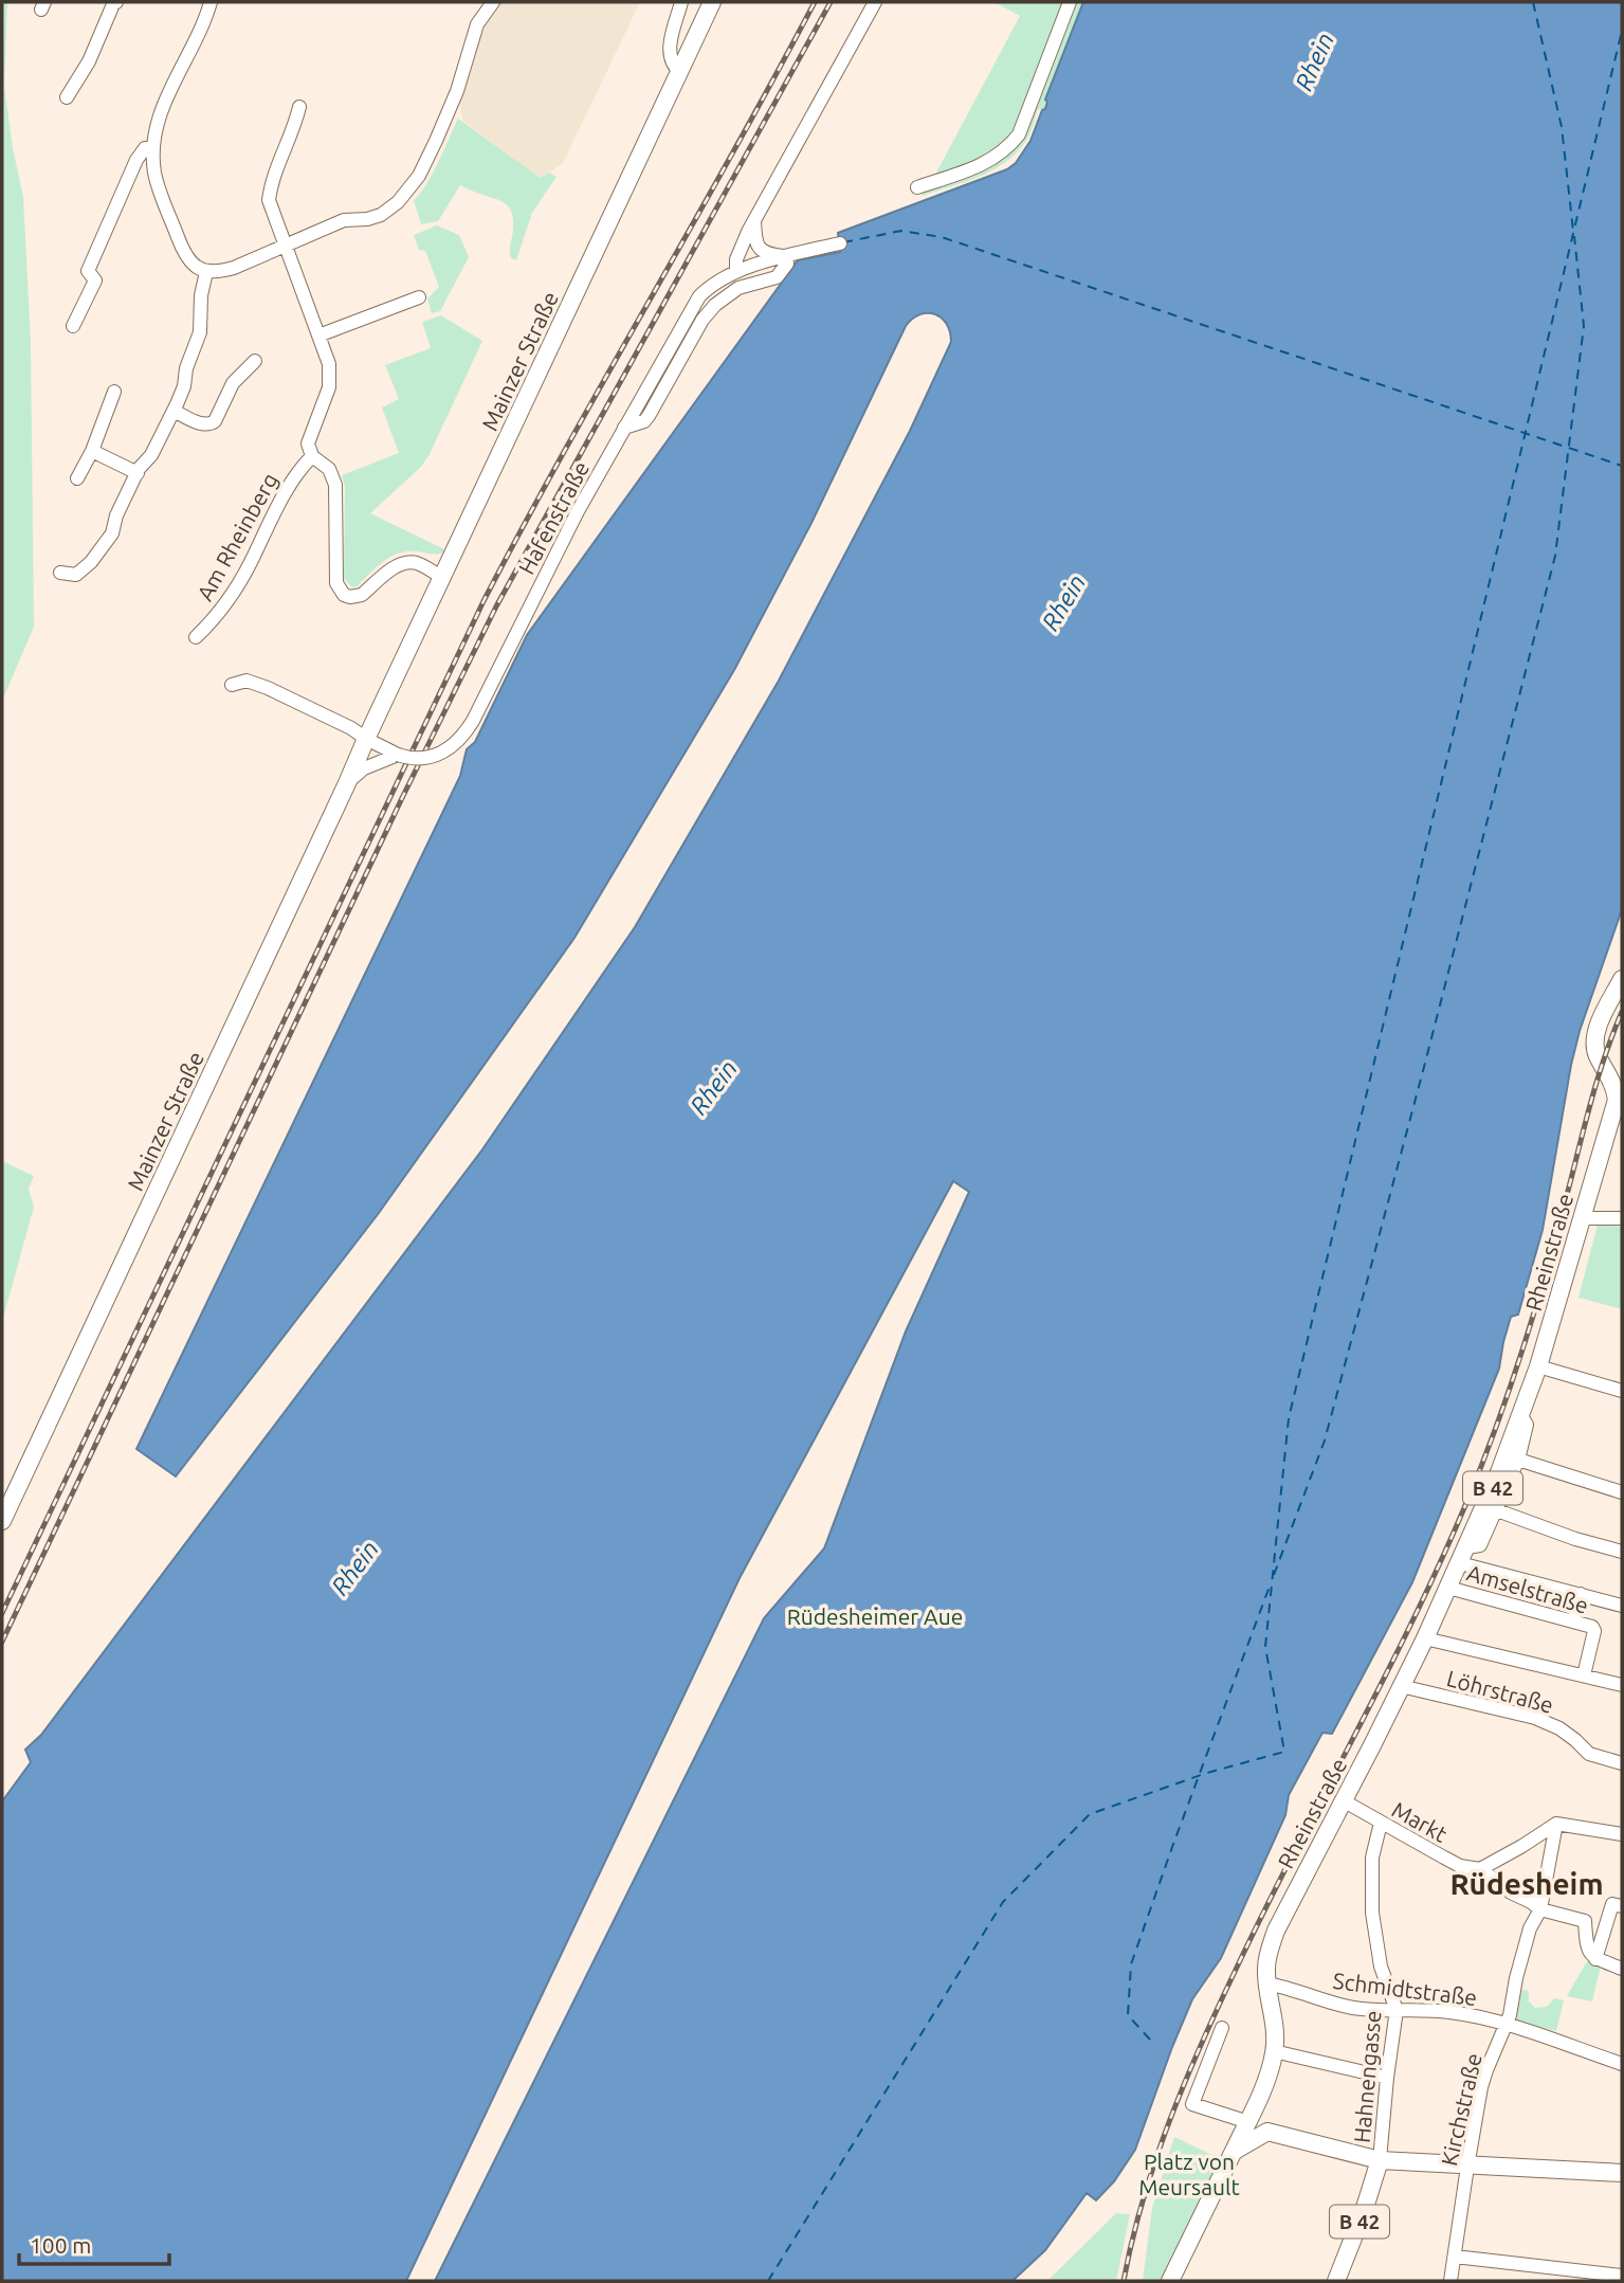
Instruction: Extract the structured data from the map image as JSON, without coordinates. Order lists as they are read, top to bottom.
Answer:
{
  "streets": {
    "main road": ["Mainzer Straße", "Rheinstraße", "B 42"],
    "street": [
      "Hafenstraße",
      "Am Rheinberg",
      "Amselstraße",
      "Löhrstraße",
      "Markt",
      "Schmidtstraße",
      "Hahnengasse",
      "Kirchstraße"
    ]
  },
  "crossings": [
    ["Mainzer Straße", "Hafenstraße"],
    ["Rheinstraße", "B 42"],
    ["Rheinstraße", "Amselstraße"],
    ["Rheinstraße", "Löhrstraße"],
    ["Rheinstraße", "Markt"],
    ["Rheinstraße", "Schmidtstraße"],
    ["B 42", "Hahnengasse"],
    ["Markt", "Hahnengasse"],
    ["Markt", "Kirchstraße"],
    ["Schmidtstraße", "Hahnengasse"],
    ["Schmidtstraße", "Kirchstraße"]
  ],
  "districts": ["Rüdesheim"],
  "water": ["Rhein"],
  "parks": ["Rüdesheimer Aue", "Platz von Meursault"],
  "scale_bar": "100 m"
}
